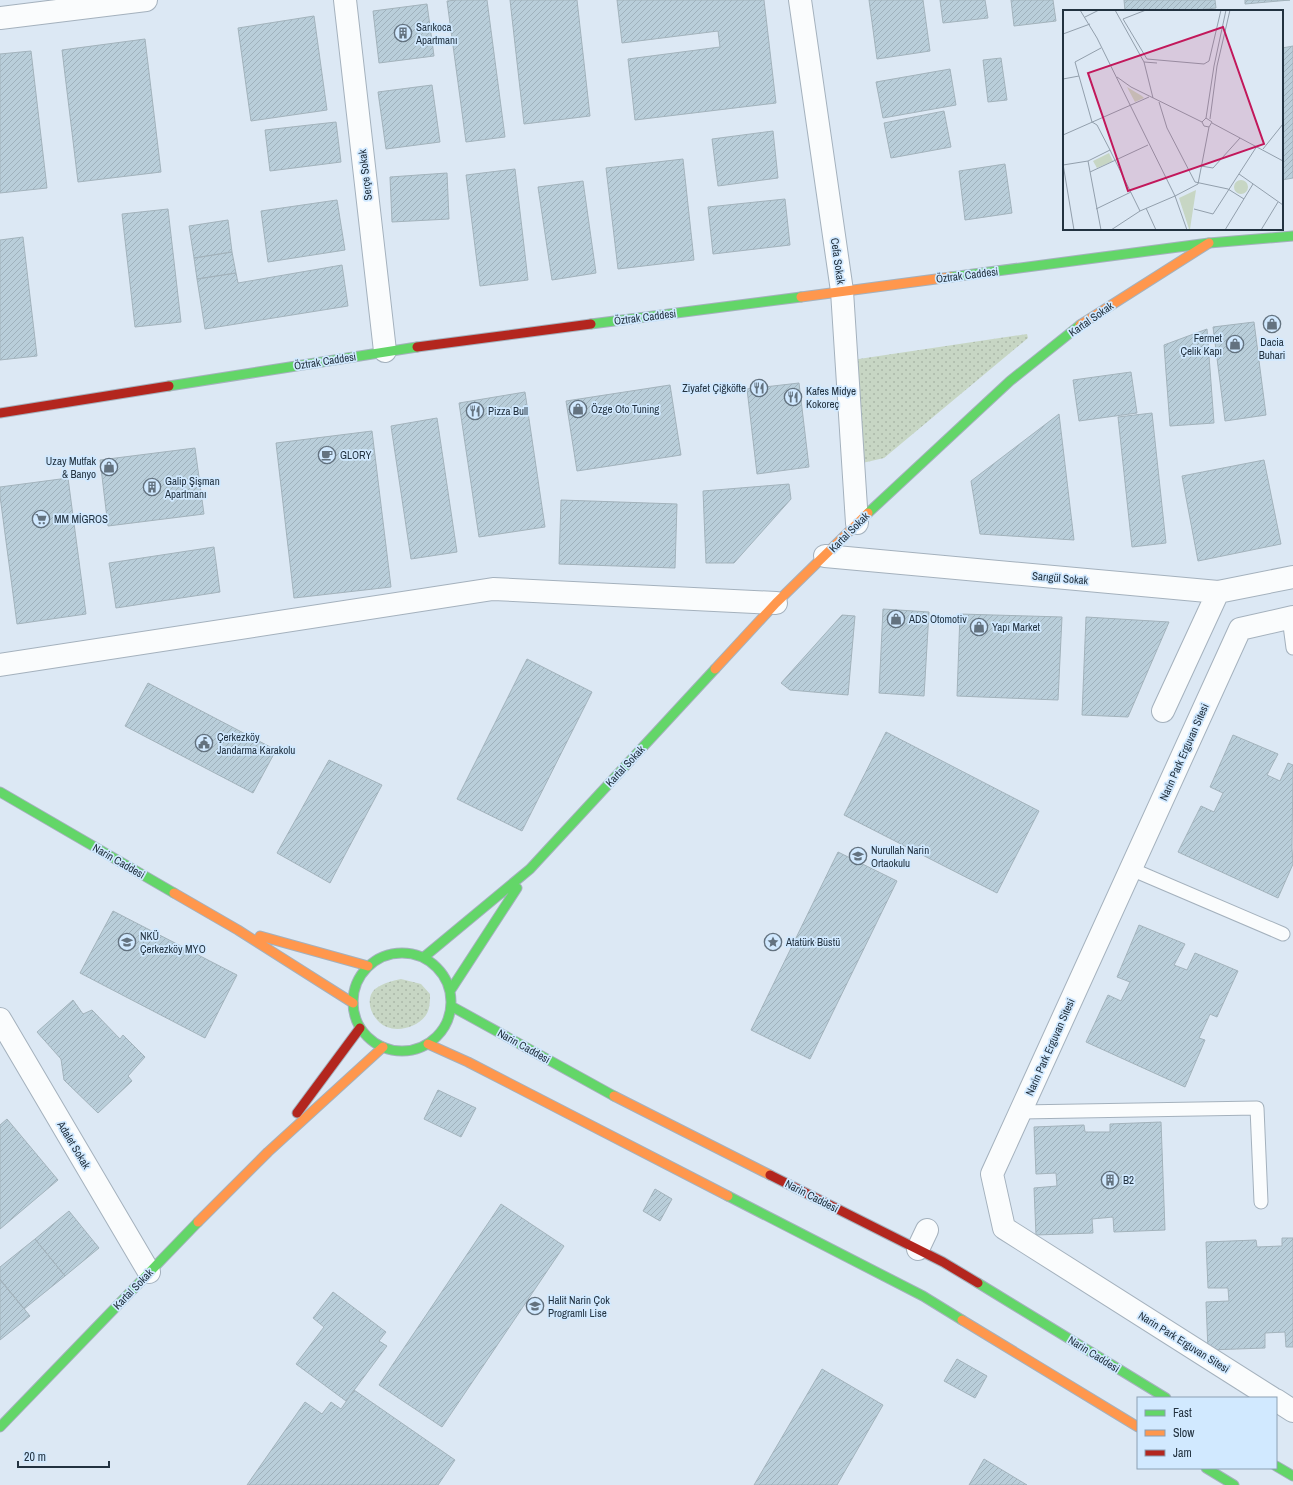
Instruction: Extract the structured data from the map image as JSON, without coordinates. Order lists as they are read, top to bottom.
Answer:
{
  "streets": {
    "main road": ["Öztrak Caddesi", "Kartal Sokak", "Narin Caddesi"],
    "street": [
      "Serçe Sokak",
      "Cefa Sokak",
      "Sarıgül Sokak",
      "Narin Park Erguvan Sitesi",
      "Adalet Sokak"
    ]
  },
  "crossings": [
    ["Serçe Sokak", "Öztrak Caddesi"],
    ["Cefa Sokak", "Öztrak Caddesi"],
    ["Cefa Sokak", "Kartal Sokak"],
    ["Öztrak Caddesi", "Kartal Sokak"],
    ["Kartal Sokak", "Sarıgül Sokak"],
    ["Kartal Sokak", "Adalet Sokak"]
  ],
  "places": {
    "building": ["Sarıkoca Apartmanı", "Galip Şişman Apartmanı", "B2"],
    "shop": [
      "Dacia Buhari",
      "Fermet Çelik Kapı",
      "Özge Oto Tuning",
      "Uzay Mutfak & Banyo",
      "ADS Otomotiv",
      "Yapı Market"
    ],
    "restaurant": ["Ziyafet Çiğköfte", "Kafes Midye Kokoreç", "Pizza Bull"],
    "cafe": ["GLORY"],
    "supermarket": ["MM MİGROS"],
    "public building": ["Çerkezköy Jandarma Karakolu"],
    "school or university": ["Nurullah Narin Ortaokulu", "NKÜ Çerkezköy MYO", "Halit Narin Çok Programlı Lise"],
    "place": ["Atatürk Büstü"]
  },
  "legend": ["Fast", "Slow", "Jam"],
  "scale_bar": "20 m"
}
